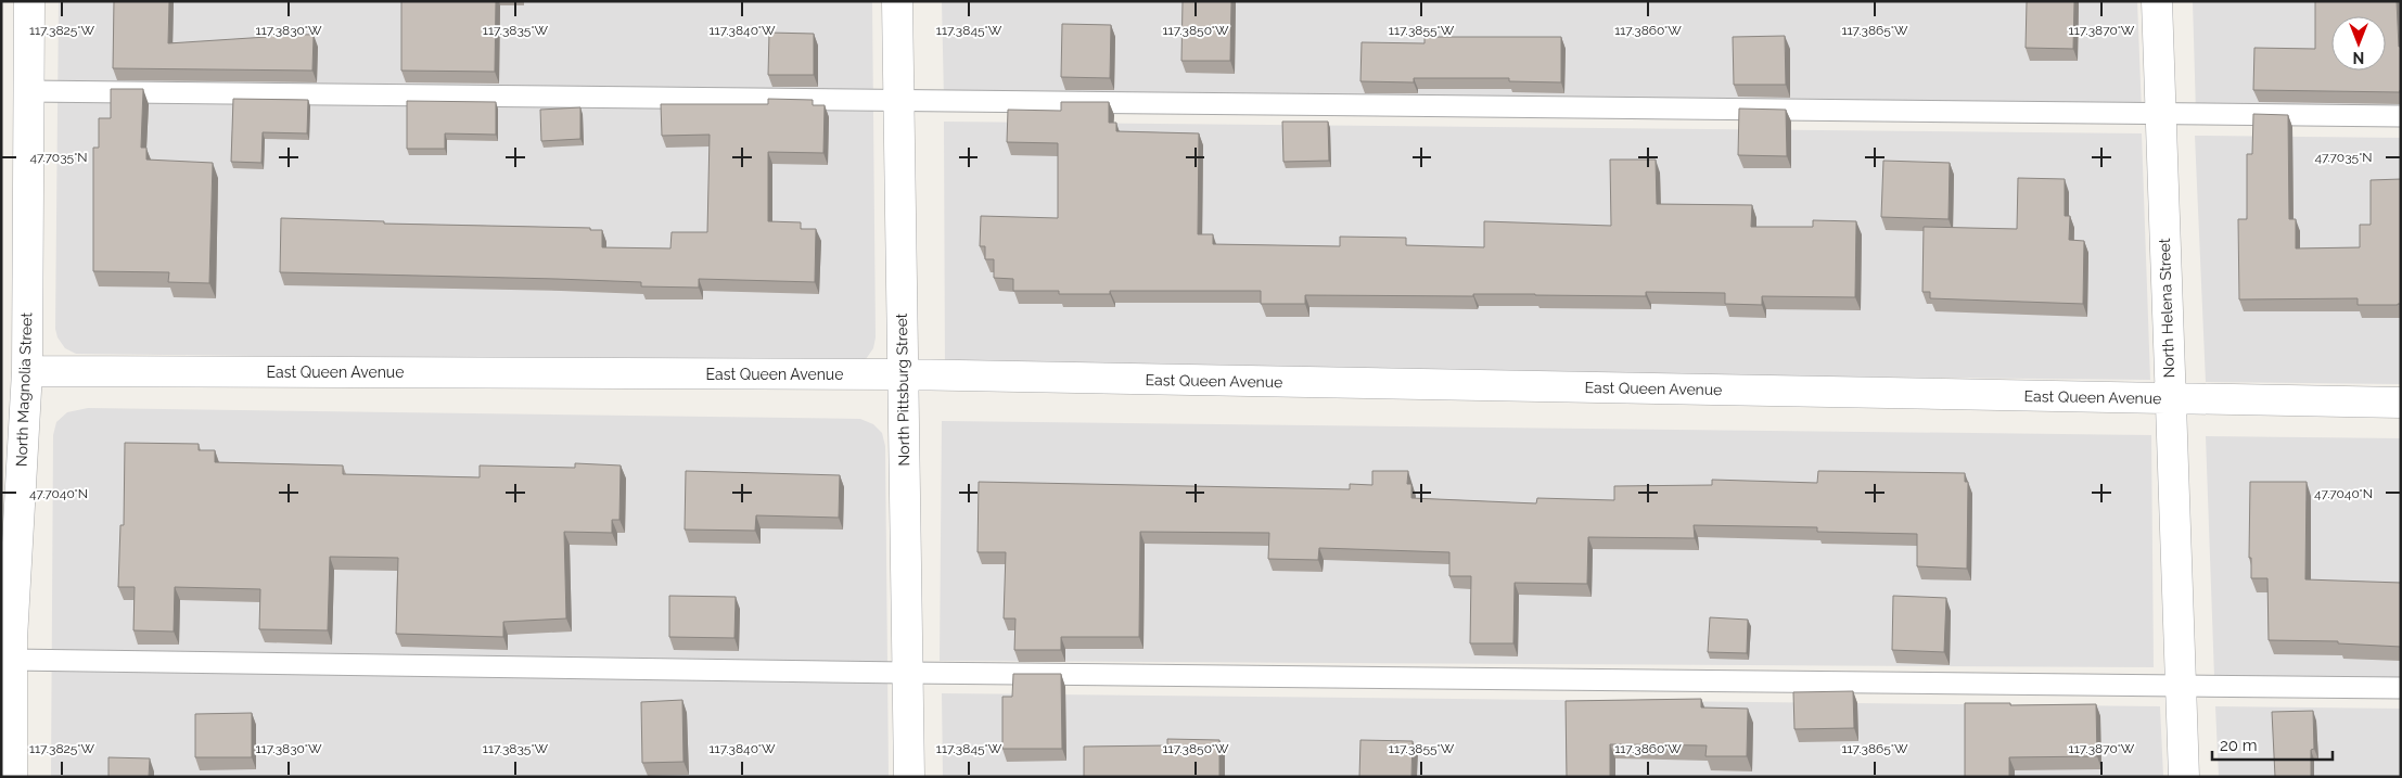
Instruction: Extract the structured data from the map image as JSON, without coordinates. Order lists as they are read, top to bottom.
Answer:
{
  "streets": {
    "street": [
      "North Helena Street",
      "East Queen Avenue",
      "North Magnolia Street",
      "North Pittsburg Street"
    ]
  },
  "crossings": [
    ["North Helena Street", "East Queen Avenue"],
    ["East Queen Avenue", "North Magnolia Street"],
    ["East Queen Avenue", "North Pittsburg Street"]
  ],
  "scale_bar": "20 m",
  "north": "bottom",
  "coordinates": [
    "117.3825°W",
    "117.3830°W",
    "117.3835°W",
    "117.3840°W",
    "117.3845°W",
    "117.3850°W",
    "117.3855°W",
    "117.3860°W",
    "117.3865°W",
    "117.3870°W",
    "47.7035°N",
    "47.7040°N"
  ]
}
